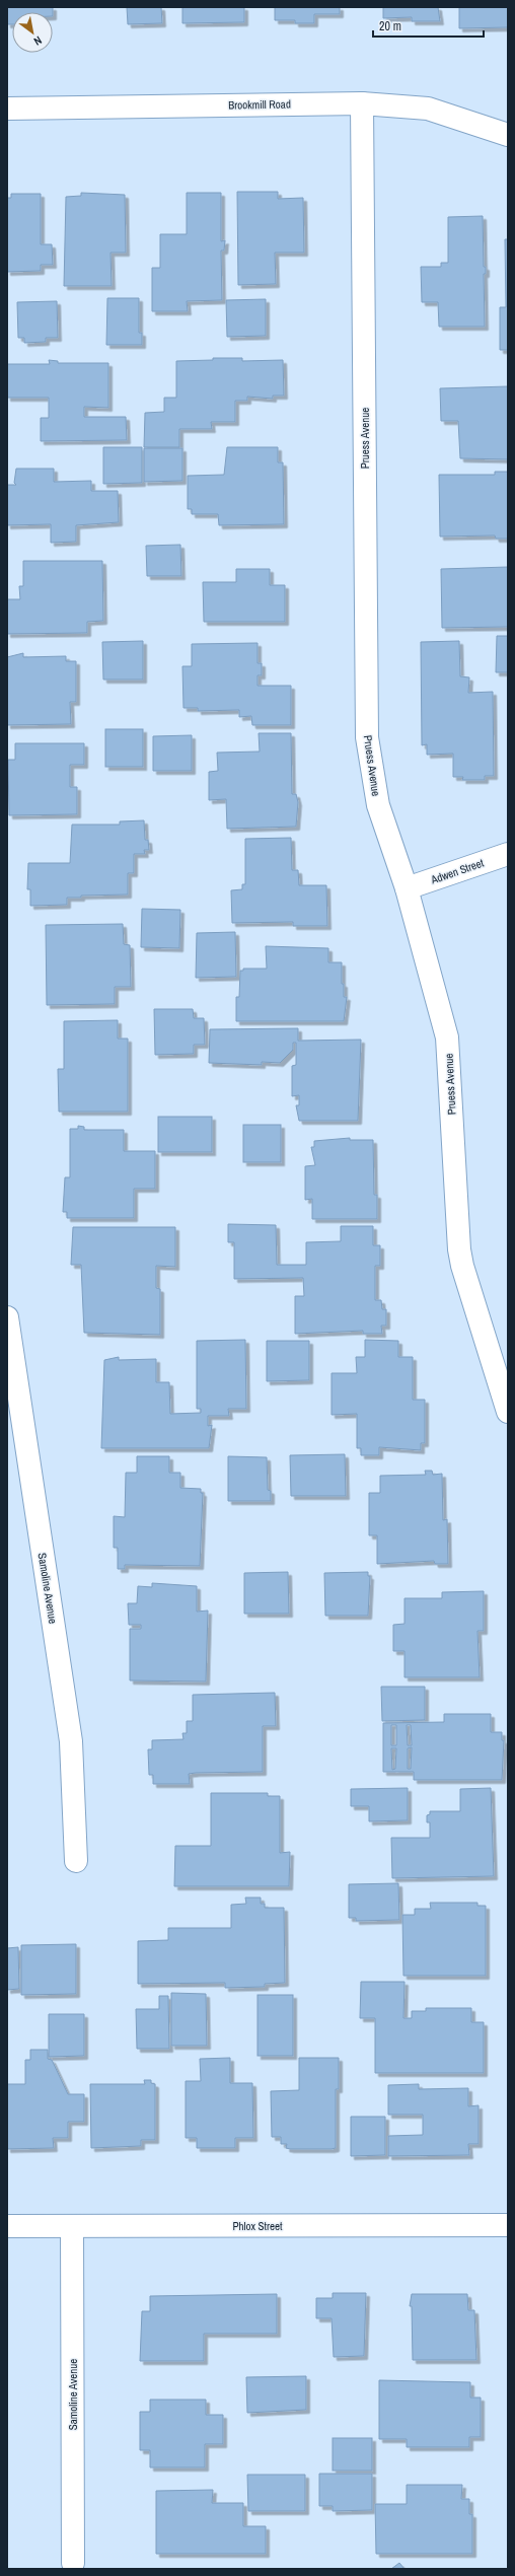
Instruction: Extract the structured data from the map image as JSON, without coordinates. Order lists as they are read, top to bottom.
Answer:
{
  "streets": {
    "street": [
      "Brookmill Road",
      "Pruess Avenue",
      "Adwen Street",
      "Samoline Avenue",
      "Phlox Street"
    ]
  },
  "crossings": [
    ["Brookmill Road", "Pruess Avenue"],
    ["Pruess Avenue", "Adwen Street"],
    ["Samoline Avenue", "Phlox Street"]
  ],
  "scale_bar": "20 m",
  "north": "bottom right"
}
